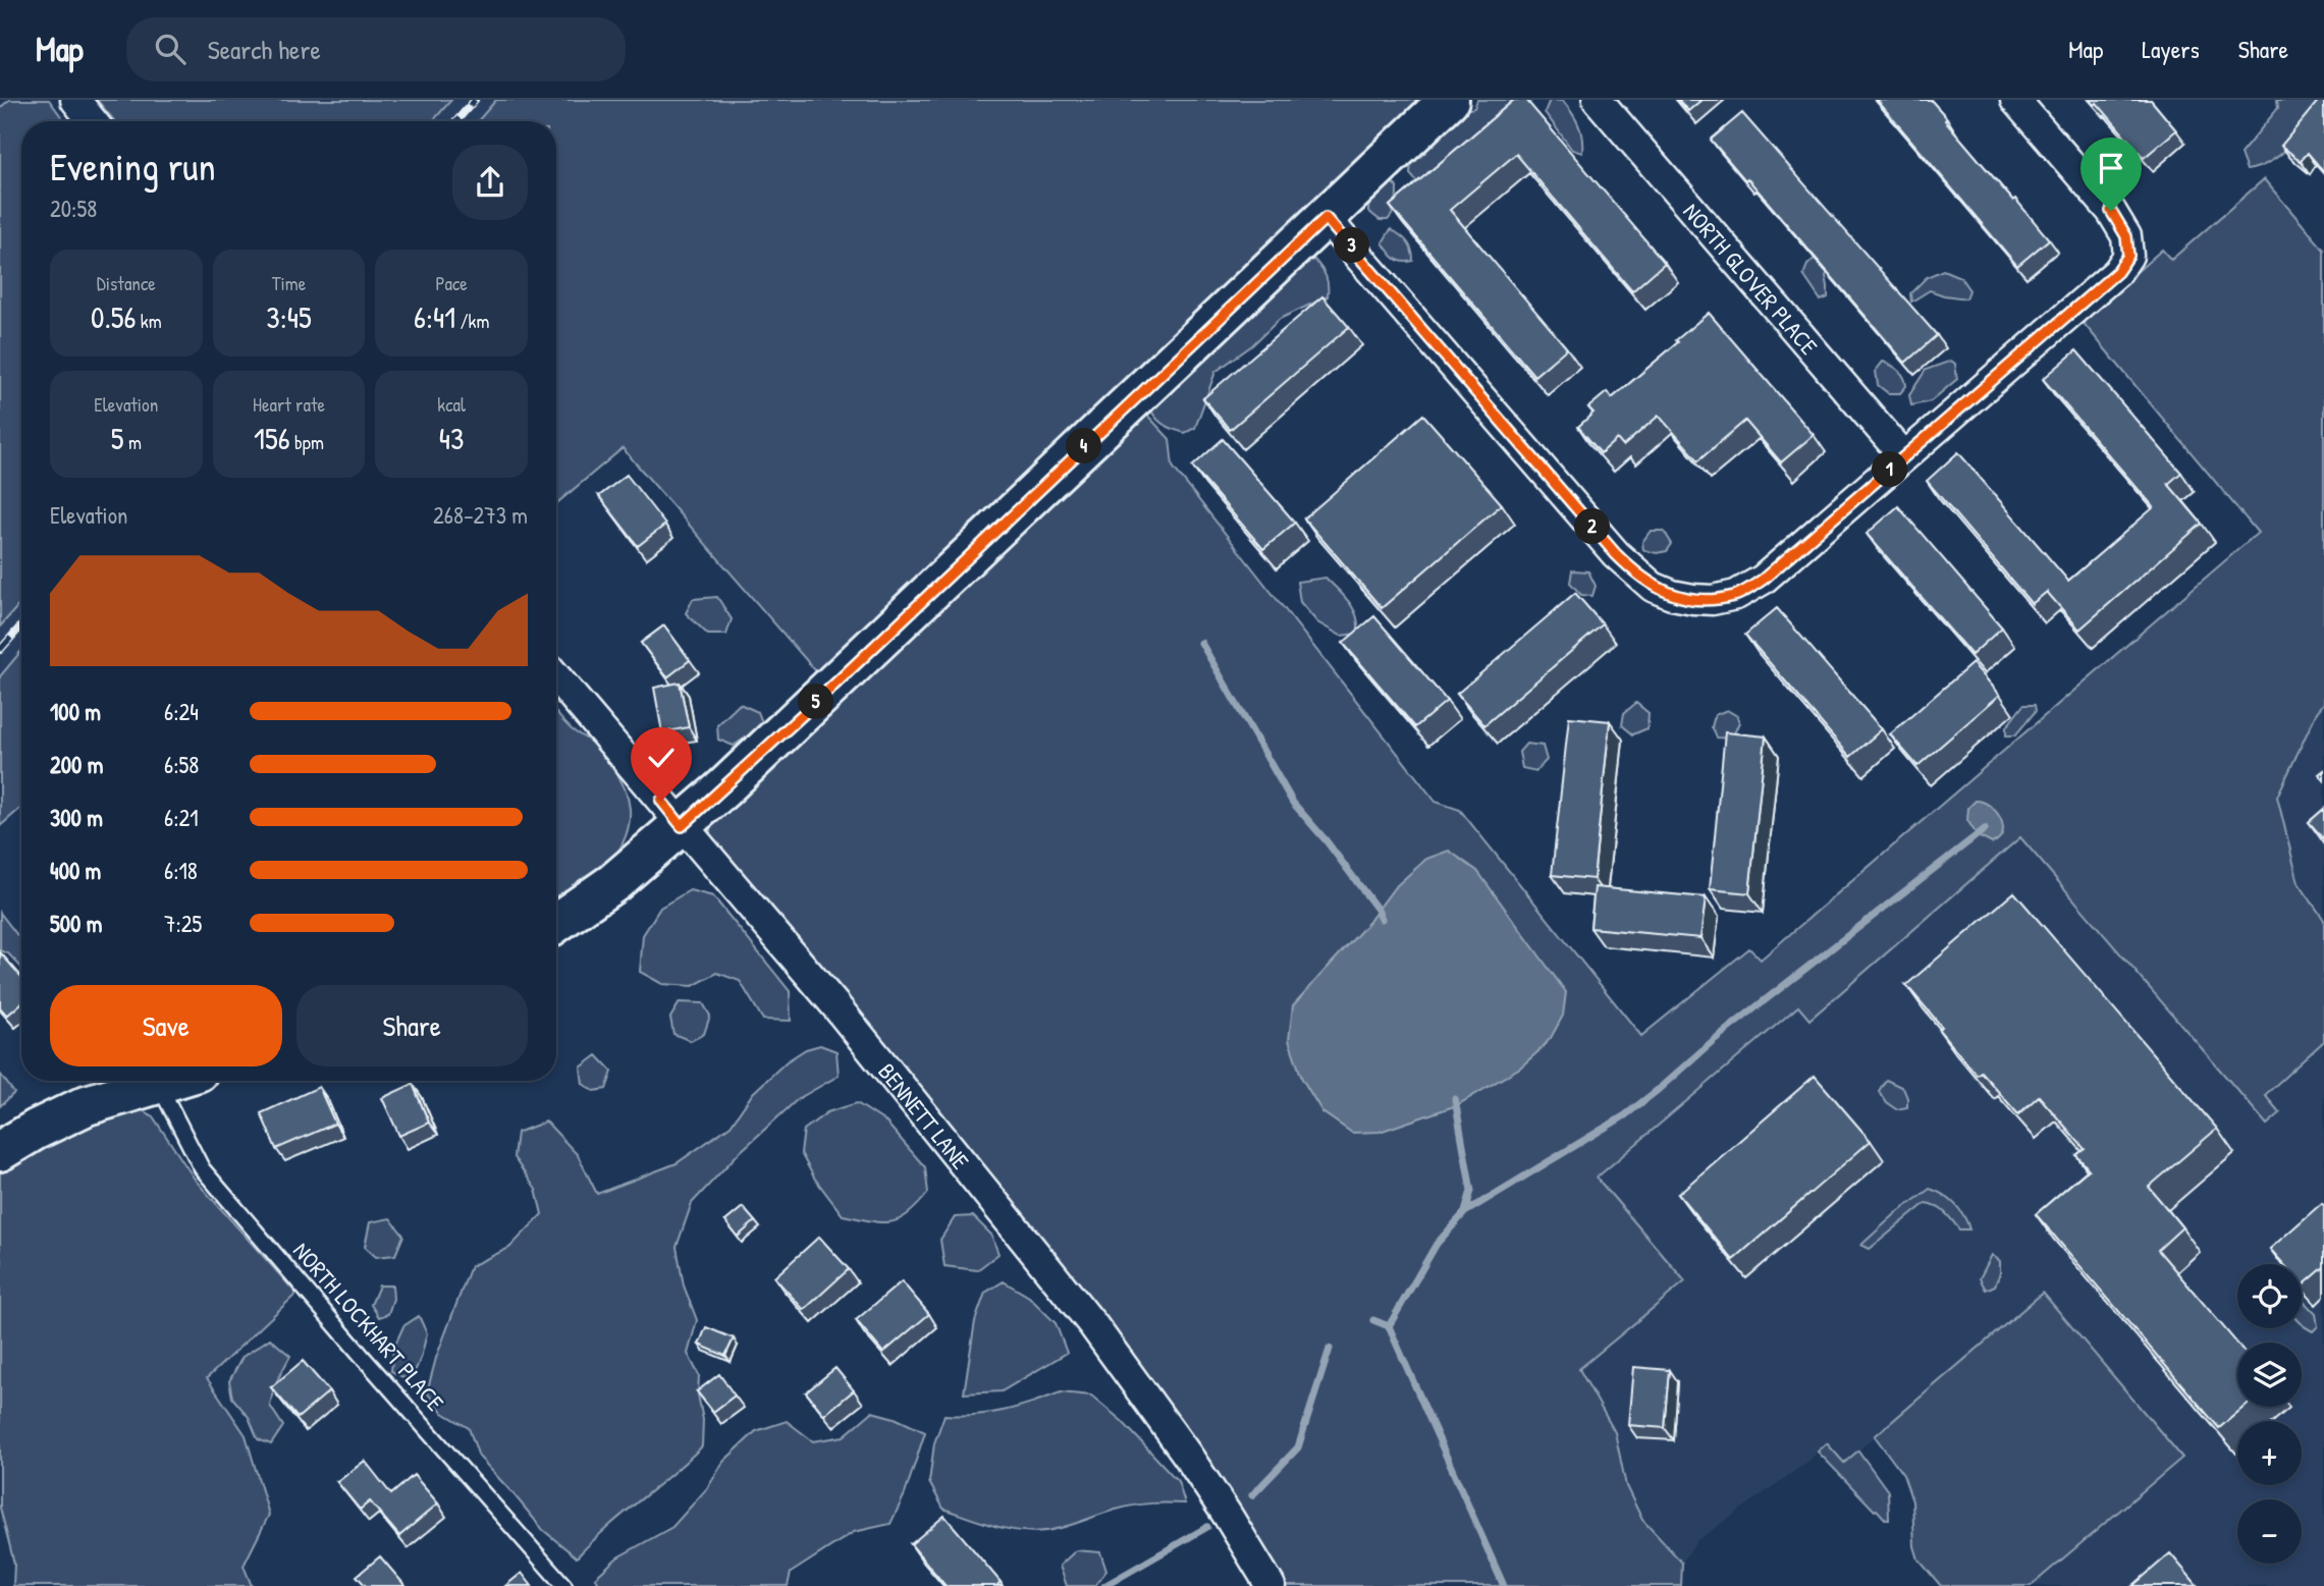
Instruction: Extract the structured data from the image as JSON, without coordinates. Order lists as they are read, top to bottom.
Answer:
{
  "streets": {
    "street": ["NORTH GLOVER PLACE", "BENNETT LANE"],
    "lane": ["NORTH LOCKHART PLACE"]
  },
  "page": {
    "header": "Map",
    "search": "Search here",
    "nav": ["Map", "Layers", "Share"],
    "heading": ["Evening run", "20:58"],
    "pins": [
      "3",
      "4",
      "1",
      "2",
      "5"
    ],
    "stats": [
      ["Distance", "0.56 km"],
      ["Time", "3:45"],
      ["Pace", "6:41 /km"],
      ["Elevation", "5 m"],
      ["Heart rate", "156 bpm"],
      ["kcal", "43"]
    ],
    "chart": ["Elevation", "268–273 m"],
    "list": [
      {
        "name": "100 m",
        "note": "6:24"
      },
      {
        "name": "200 m",
        "note": "6:58"
      },
      {
        "name": "300 m",
        "note": "6:21"
      },
      {
        "name": "400 m",
        "note": "6:18"
      },
      {
        "name": "500 m",
        "note": "7:25"
      }
    ],
    "buttons": ["Save", "Share"],
    "map_buttons": ["+", "−"]
  }
}
